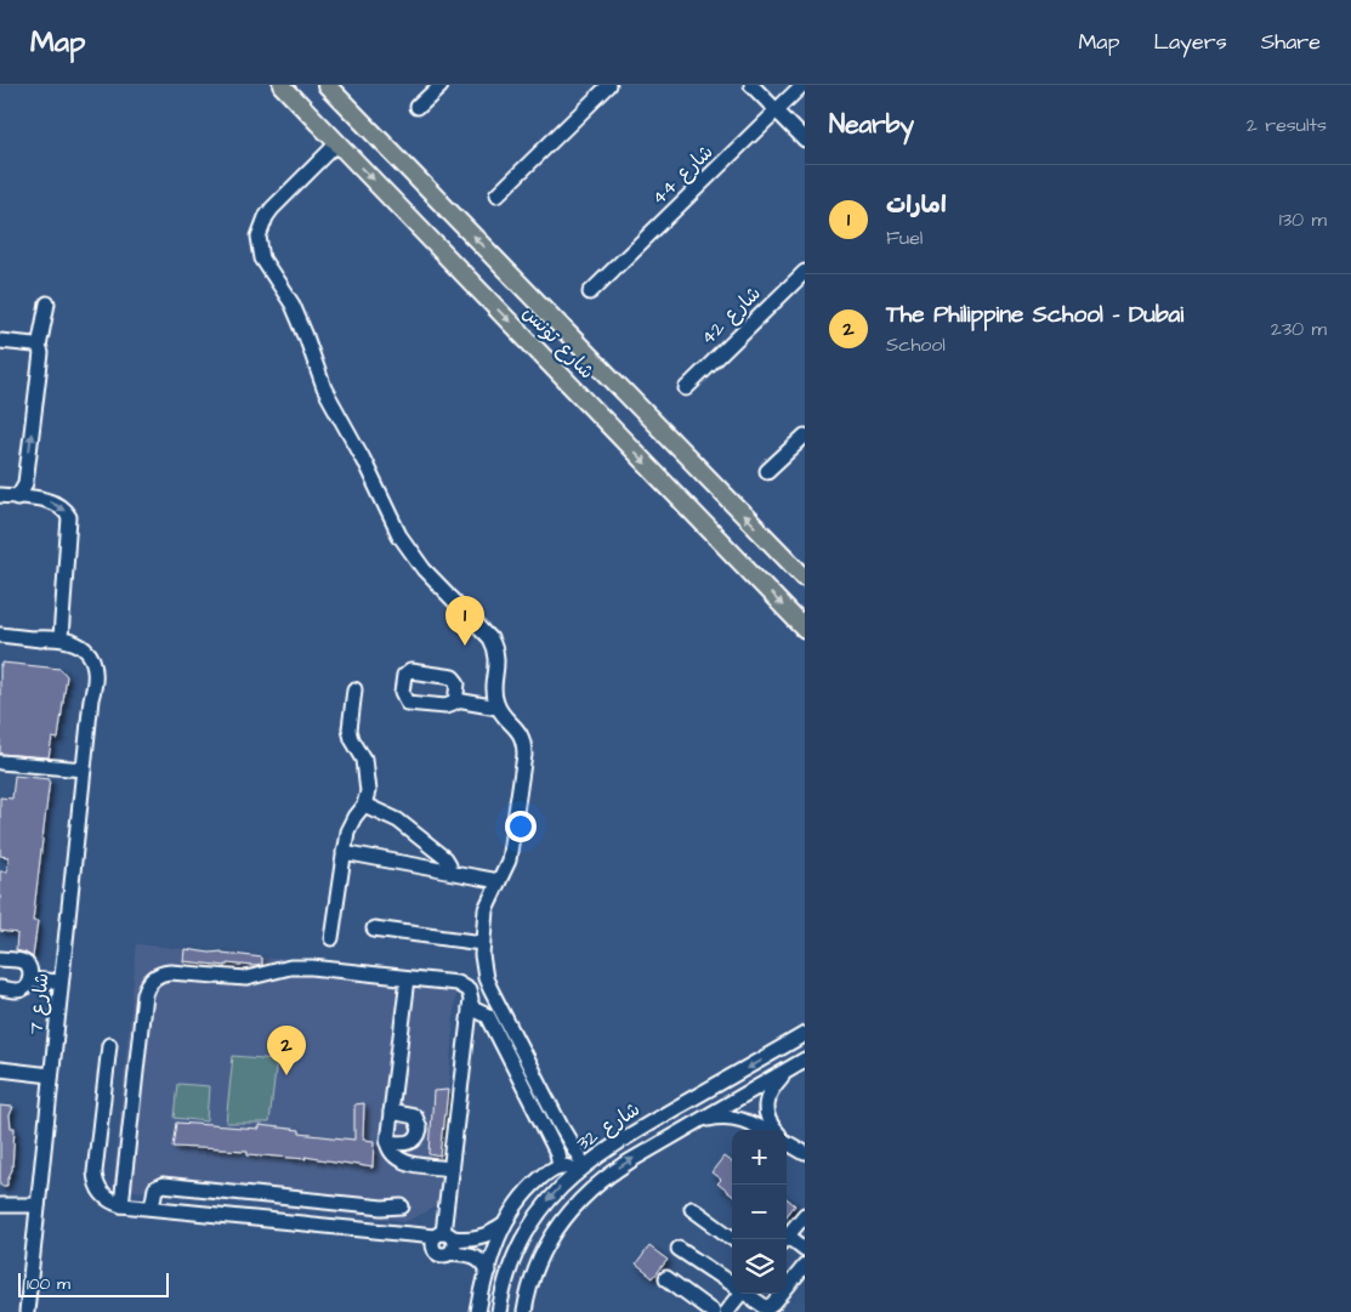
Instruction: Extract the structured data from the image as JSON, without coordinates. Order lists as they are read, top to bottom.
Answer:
{
  "streets": {
    "main road": ["شارع تونس"],
    "street": [
      "شارع 44",
      "شارع 42",
      "شارع 7",
      "شارع 32"
    ]
  },
  "scale_bar": "100 m",
  "page": {
    "header": "Map",
    "nav": ["Map", "Layers", "Share"],
    "heading": ["Nearby", "2 results"],
    "list": [
      {
        "mark": "1",
        "name": "امارات",
        "note": "Fuel",
        "value": "130 m"
      },
      {
        "mark": "2",
        "name": "The Philippine School - Dubai",
        "note": "School",
        "value": "230 m"
      }
    ],
    "pins": ["1", "2"],
    "map_buttons": ["+", "−"],
    "scale": "100 m"
  }
}
